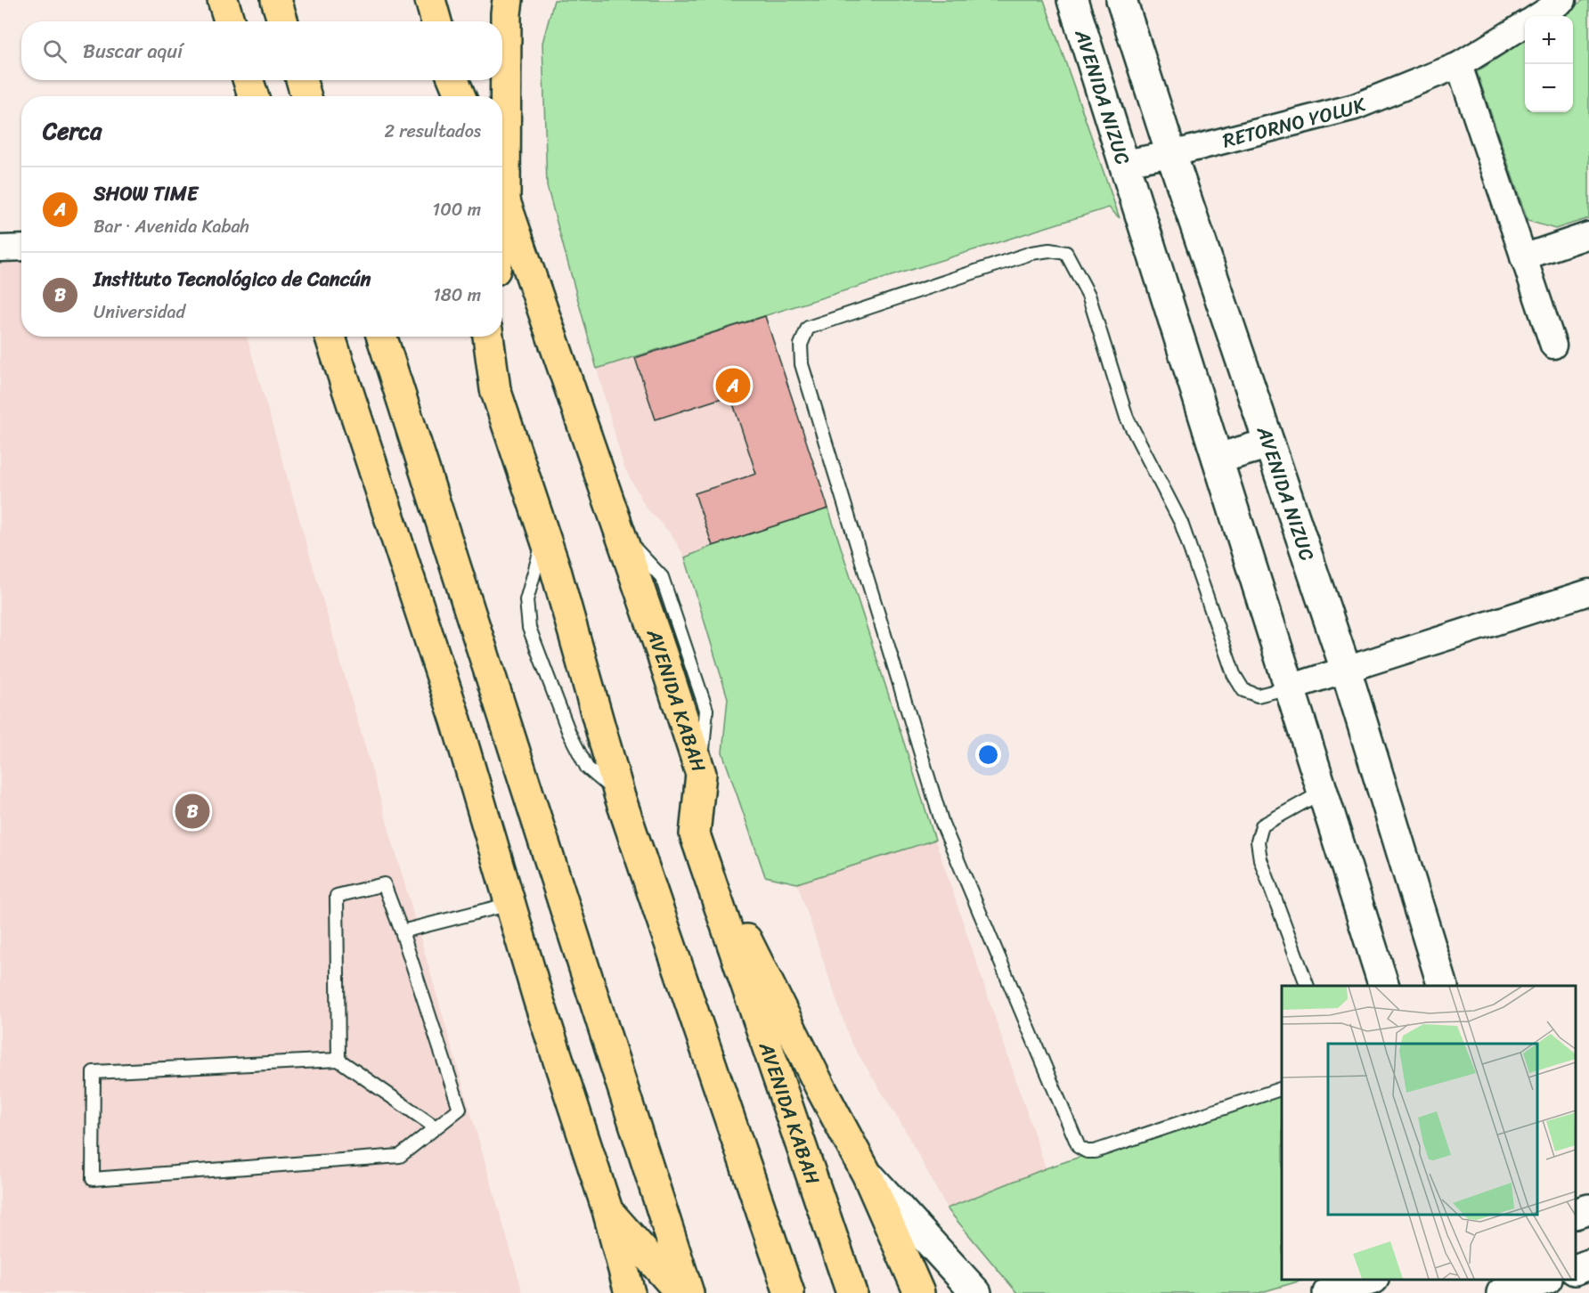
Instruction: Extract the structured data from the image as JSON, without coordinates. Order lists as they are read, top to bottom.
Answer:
{
  "streets": {
    "main road": ["AVENIDA KABAH"],
    "street": ["AVENIDA NIZUC", "RETORNO YOLUK"]
  },
  "crossings": [
    ["AVENIDA NIZUC", "RETORNO YOLUK"]
  ],
  "page": {
    "map_buttons": ["+", "−"],
    "search": "Buscar aquí",
    "heading": ["Cerca", "2 resultados"],
    "list": [
      {
        "mark": "A",
        "name": "SHOW TIME",
        "note": "Bar · Avenida Kabah",
        "value": "100 m"
      },
      {
        "mark": "B",
        "name": "Instituto Tecnológico de Cancún",
        "note": "Universidad",
        "value": "180 m"
      }
    ],
    "pins": ["A", "B"]
  }
}
